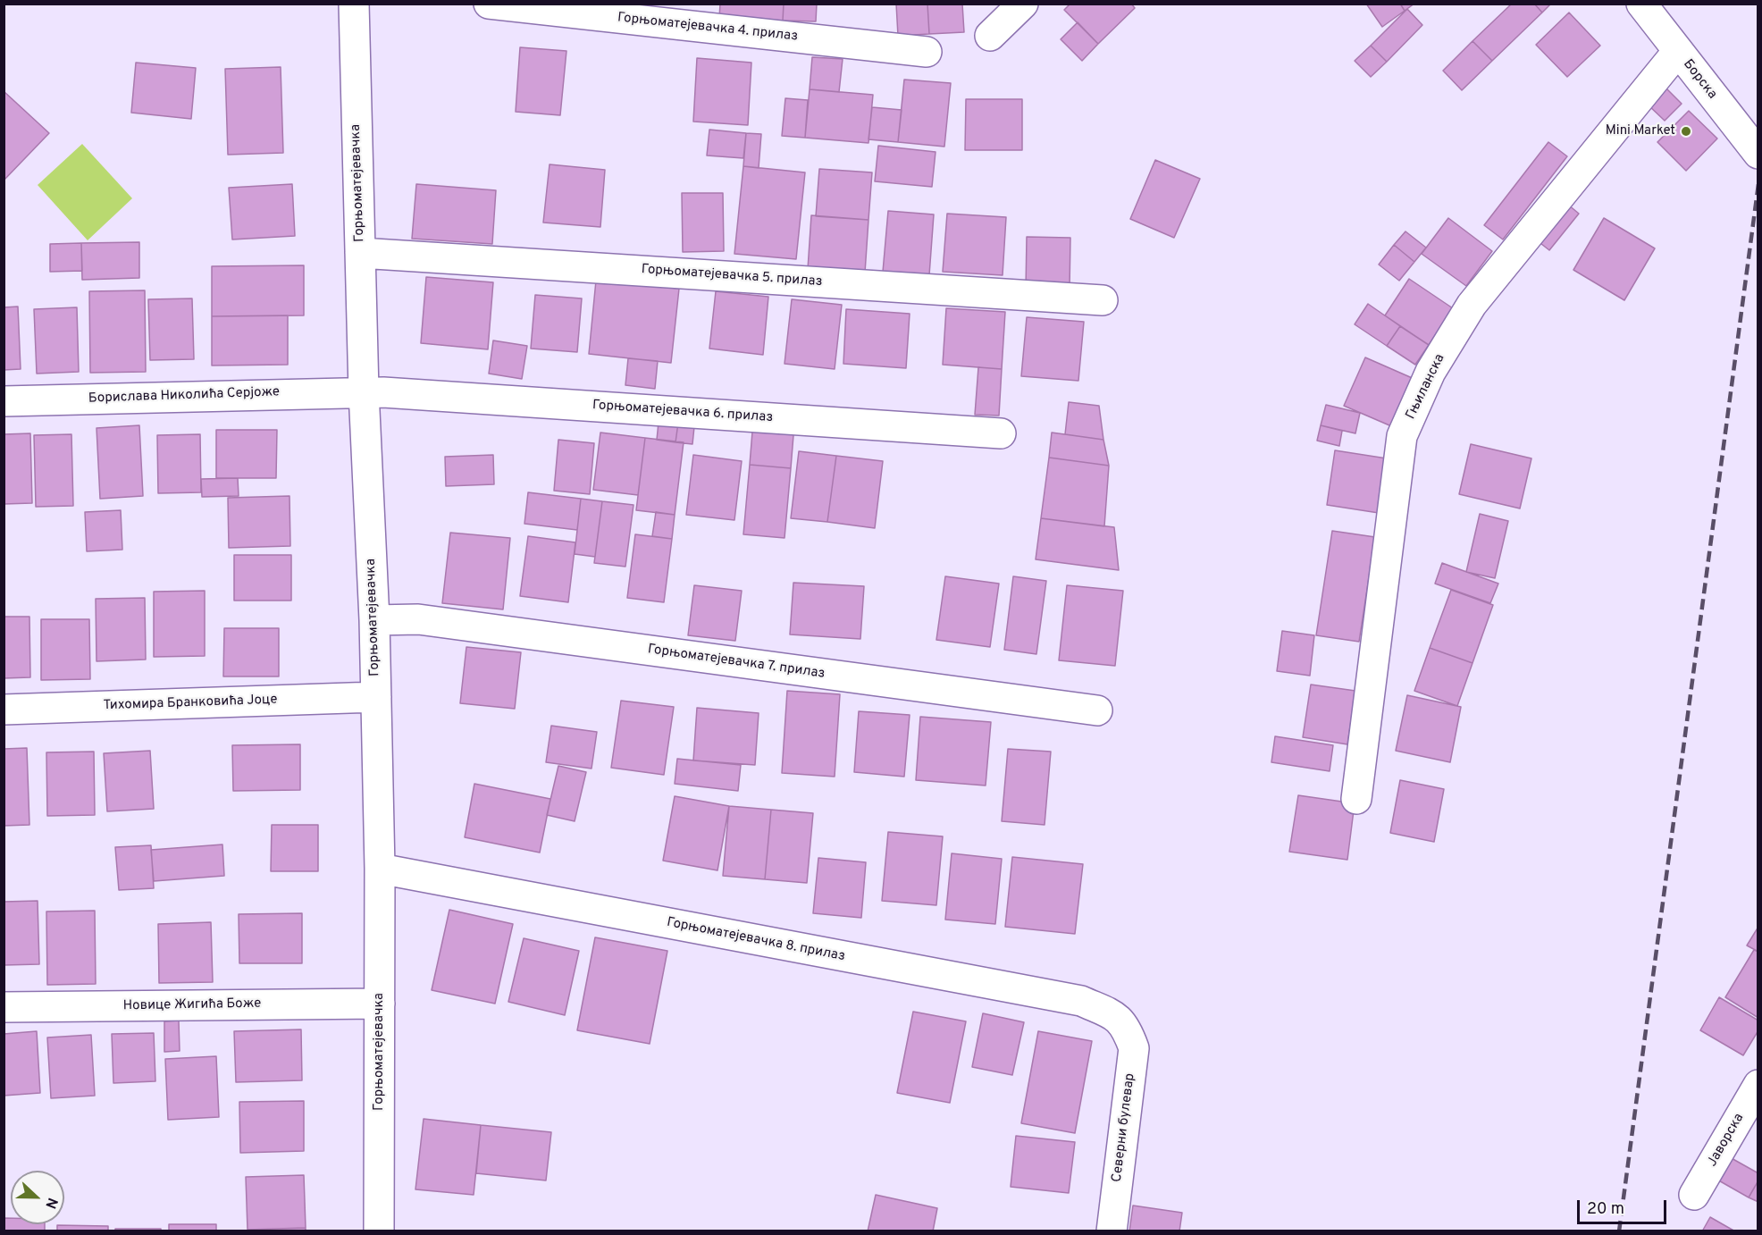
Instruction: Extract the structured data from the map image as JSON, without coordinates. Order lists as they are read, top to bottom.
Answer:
{
  "streets": {
    "street": [
      "Горњоматејевачка 4. прилаз",
      "Борска",
      "Горњоматејевачка",
      "Горњоматејевачка 5. прилаз",
      "Гњиланска",
      "Борислава Николића Серјоже",
      "Горњоматејевачка 6. прилаз",
      "Горњоматејевачка 7. прилаз",
      "Тихомира Бранковића Јоце",
      "Горњоматејевачка 8. прилаз",
      "Новице Жигића Боже",
      "Северни булевар",
      "Јаворска"
    ]
  },
  "crossings": [
    ["Борска", "Гњиланска"],
    ["Горњоматејевачка", "Горњоматејевачка 5. прилаз"],
    ["Горњоматејевачка", "Борислава Николића Серјоже"],
    ["Горњоматејевачка", "Горњоматејевачка 6. прилаз"],
    ["Горњоматејевачка", "Горњоматејевачка 7. прилаз"],
    ["Горњоматејевачка", "Тихомира Бранковића Јоце"],
    ["Горњоматејевачка", "Горњоматејевачка 8. прилаз"],
    ["Горњоматејевачка", "Новице Жигића Боже"],
    ["Борислава Николића Серјоже", "Горњоматејевачка 6. прилаз"],
    ["Горњоматејевачка 8. прилаз", "Северни булевар"]
  ],
  "places": ["Mini Market"],
  "scale_bar": "20 m",
  "north": "right"
}
